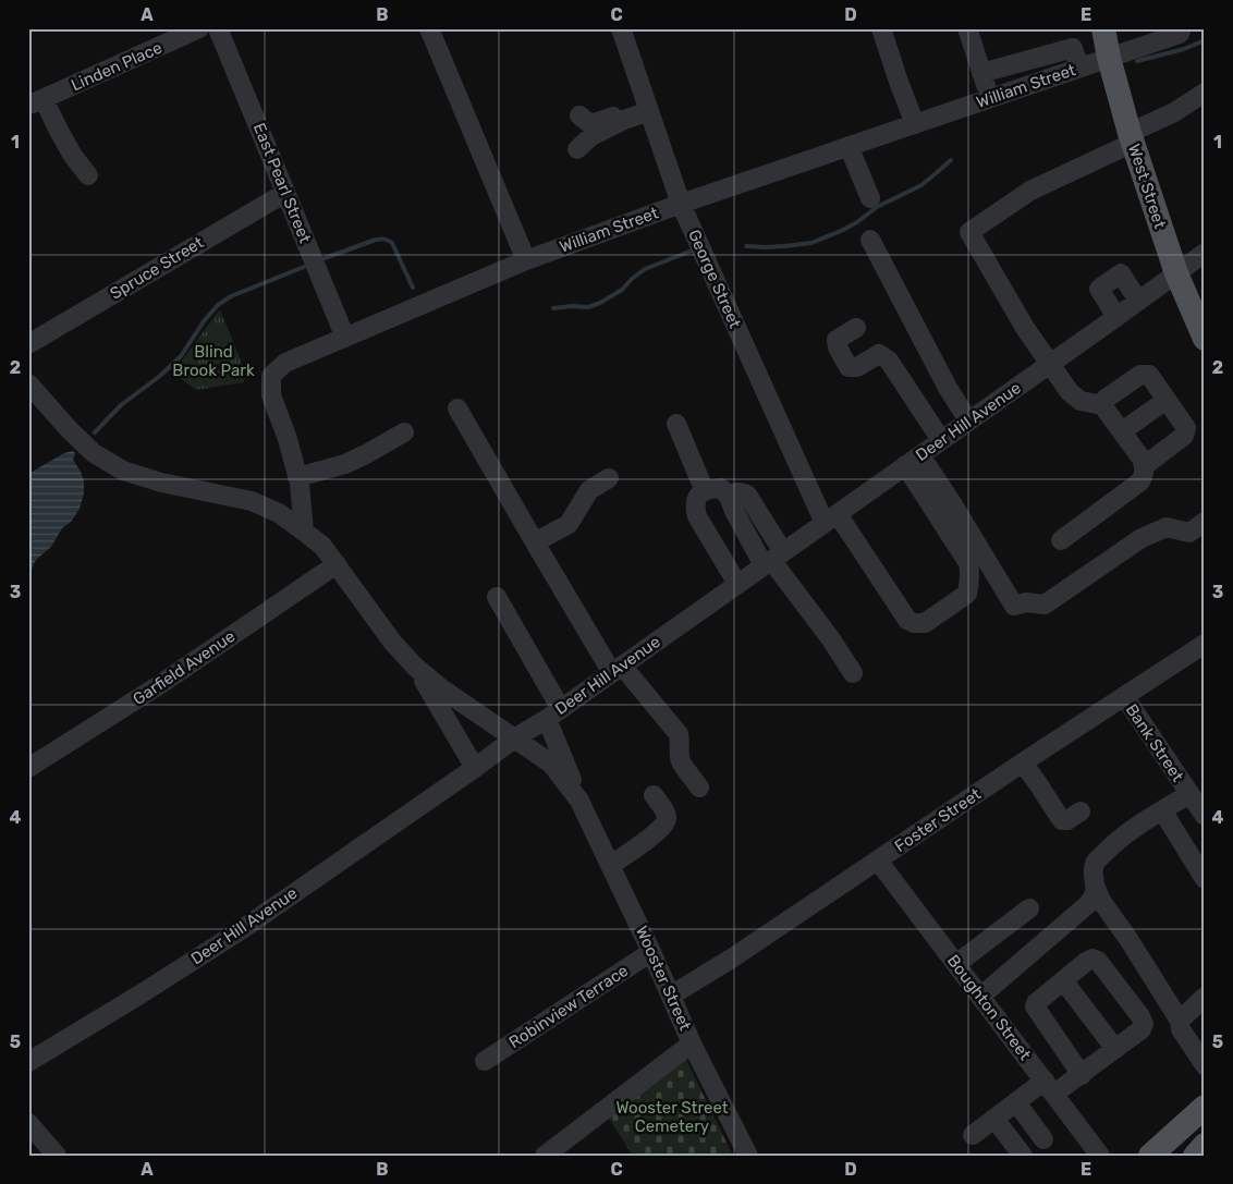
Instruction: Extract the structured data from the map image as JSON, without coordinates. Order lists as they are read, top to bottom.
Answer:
{
  "streets": {
    "main road": ["West Street"],
    "street": [
      "Linden Place",
      "William Street",
      "East Pearl Street",
      "Spruce Street",
      "George Street",
      "Deer Hill Avenue",
      "Garfield Avenue",
      "Bank Street",
      "Foster Street",
      "Wooster Street",
      "Robinview Terrace",
      "Boughton Street"
    ]
  },
  "crossings": [
    ["William Street", "East Pearl Street"],
    ["William Street", "West Street"],
    ["William Street", "George Street"],
    ["East Pearl Street", "Spruce Street"],
    ["West Street", "Deer Hill Avenue"],
    ["George Street", "Deer Hill Avenue"],
    ["Deer Hill Avenue", "Wooster Street"],
    ["Bank Street", "Foster Street"],
    ["Foster Street", "Wooster Street"],
    ["Foster Street", "Boughton Street"],
    ["Wooster Street", "Robinview Terrace"]
  ],
  "parks": ["Blind Brook Park", "Wooster Street Cemetery"],
  "grid": {
    "columns": [
      "A",
      "B",
      "C",
      "D",
      "E"
    ],
    "rows": [
      "1",
      "2",
      "3",
      "4",
      "5"
    ]
  }
}
